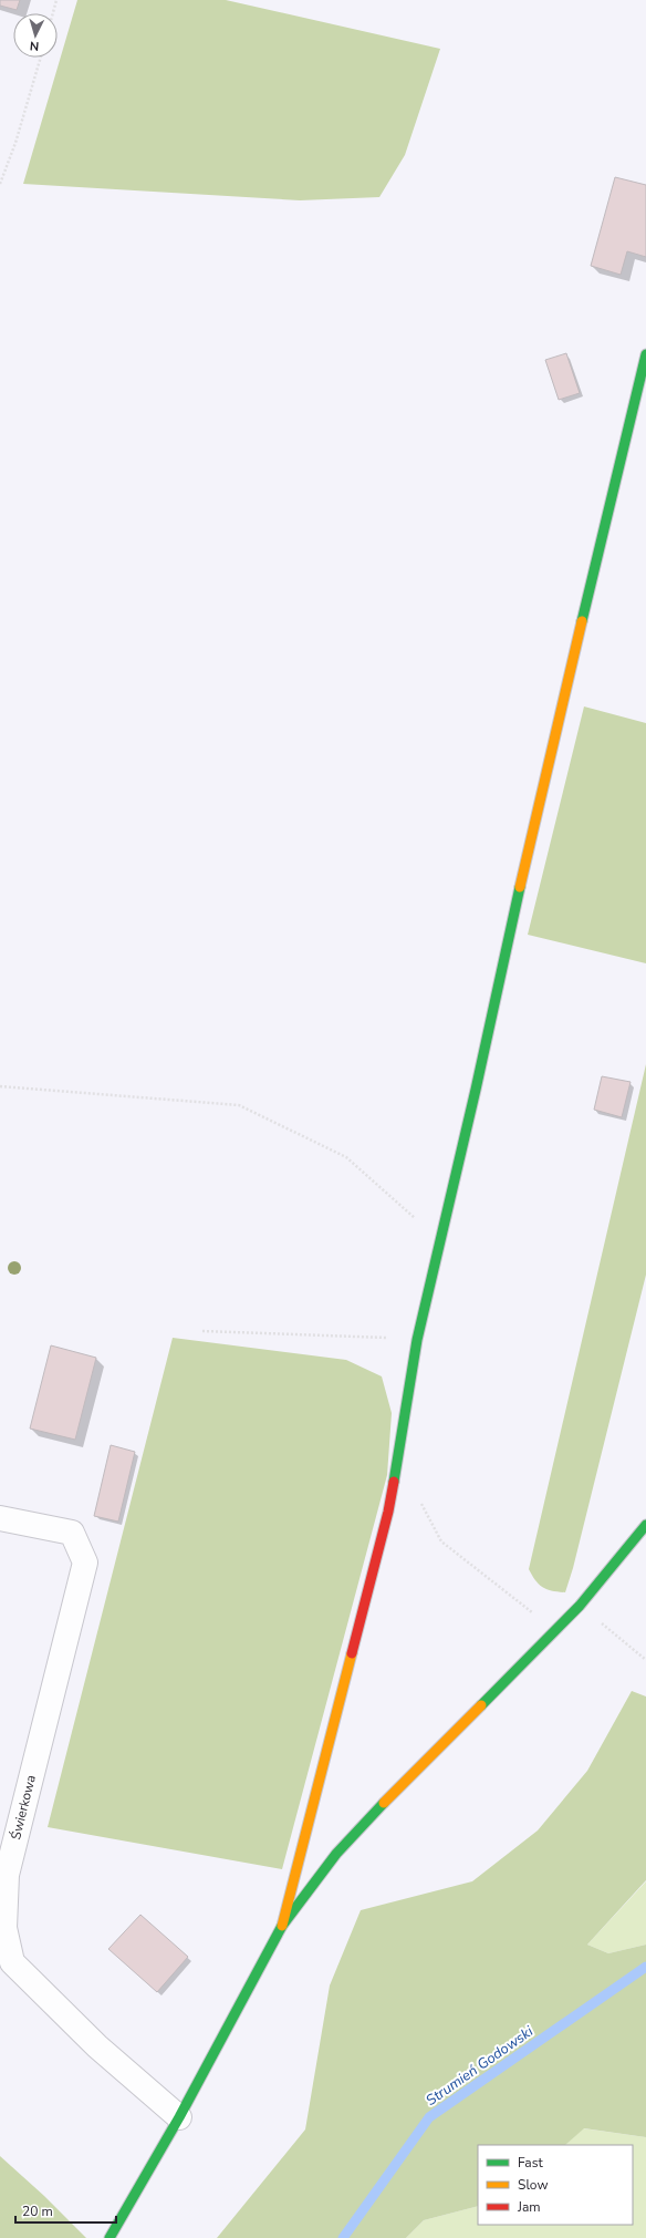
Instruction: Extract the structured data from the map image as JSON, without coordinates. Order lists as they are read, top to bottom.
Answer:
{
  "streets": {
    "street": ["Świerkowa"]
  },
  "water": ["Strumień Godowski"],
  "legend": ["Fast", "Slow", "Jam"],
  "scale_bar": "20 m",
  "north": "bottom"
}
